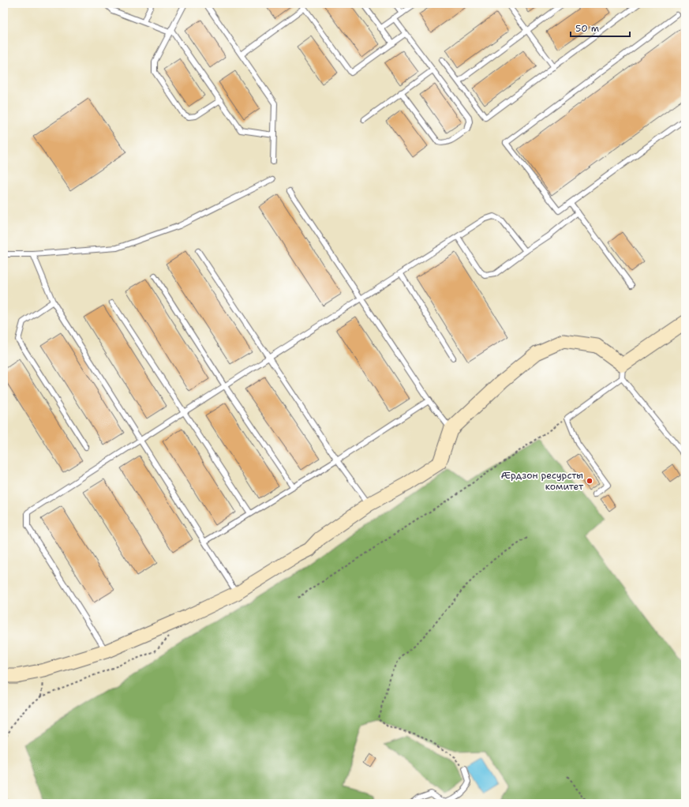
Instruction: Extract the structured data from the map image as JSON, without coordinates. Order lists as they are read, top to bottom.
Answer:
{
  "places": ["Æрдзон ресурсты комитет"],
  "scale_bar": "50 m"
}
